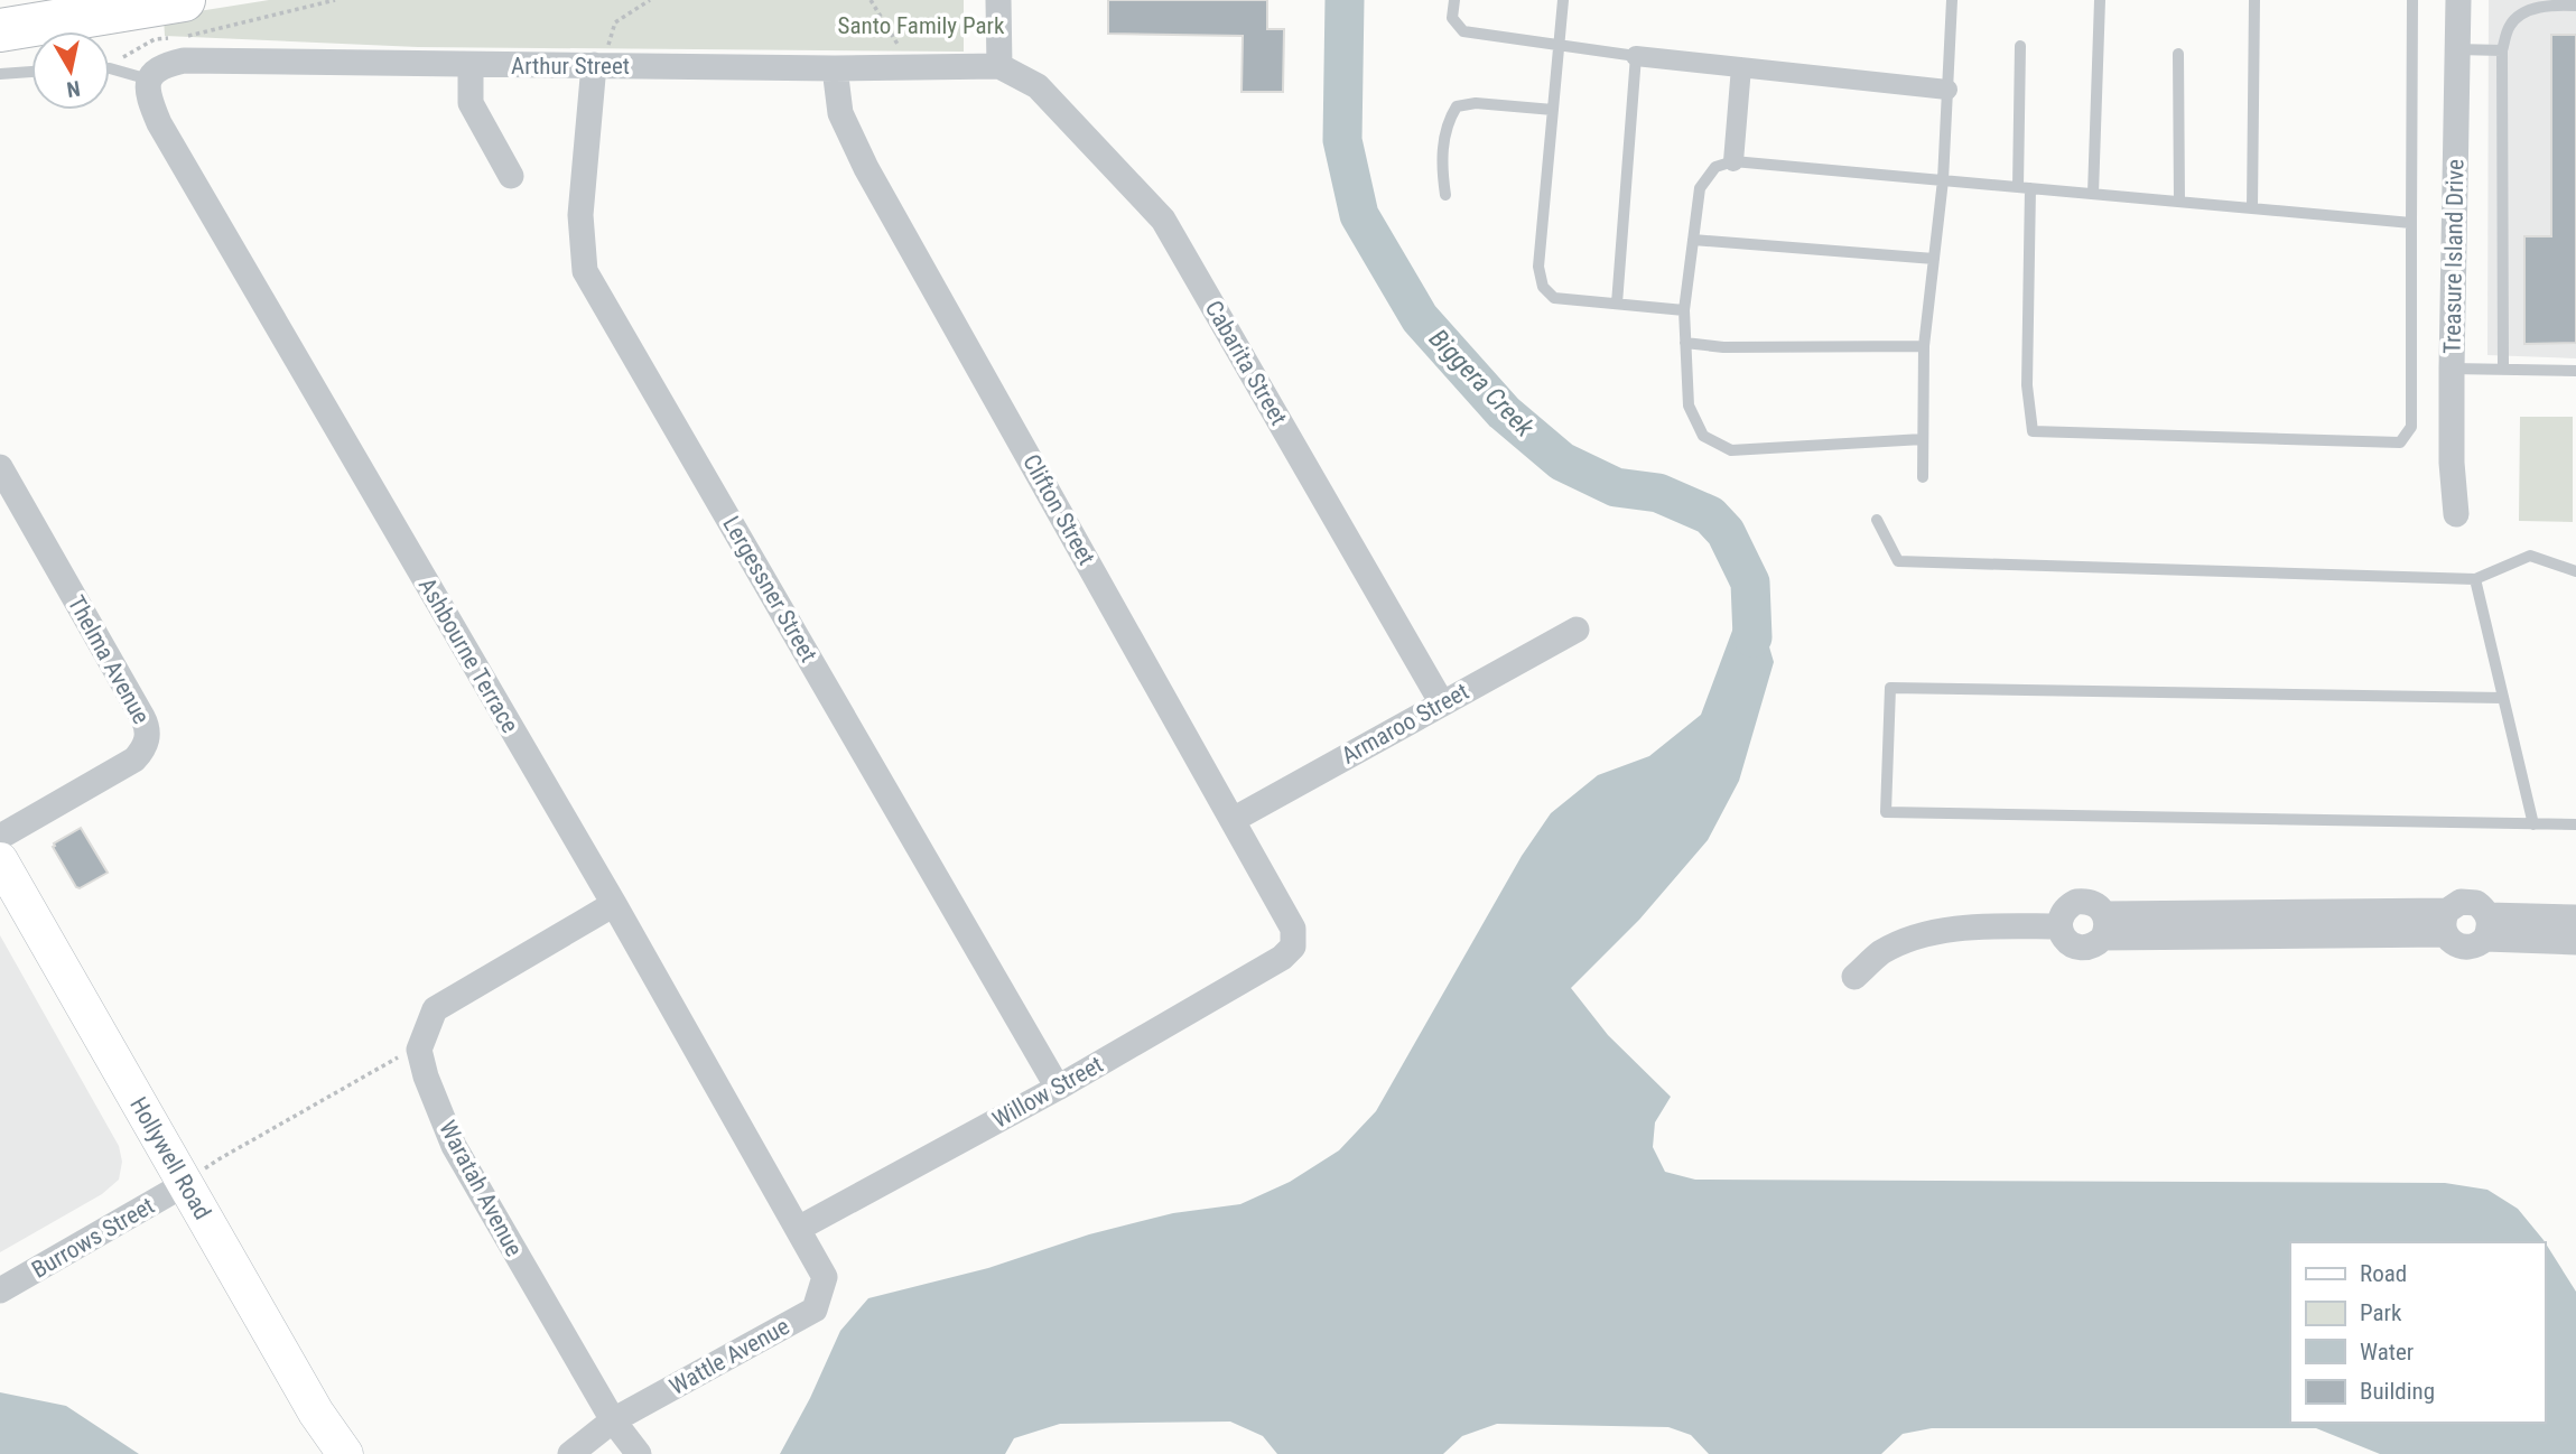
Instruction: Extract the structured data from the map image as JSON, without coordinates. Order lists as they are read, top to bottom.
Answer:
{
  "streets": {
    "main road": ["Hollywell Road"],
    "street": [
      "Arthur Street",
      "Treasure Island Drive",
      "Cabarita Street",
      "Clifton Street",
      "Lergessner Street",
      "Ashbourne Terrace",
      "Thelma Avenue",
      "Armaroo Street",
      "Willow Street",
      "Waratah Avenue",
      "Burrows Street",
      "Wattle Avenue"
    ]
  },
  "crossings": [
    ["Arthur Street", "Cabarita Street"],
    ["Arthur Street", "Clifton Street"],
    ["Arthur Street", "Lergessner Street"],
    ["Arthur Street", "Ashbourne Terrace"],
    ["Cabarita Street", "Armaroo Street"],
    ["Clifton Street", "Armaroo Street"],
    ["Clifton Street", "Willow Street"],
    ["Lergessner Street", "Willow Street"],
    ["Ashbourne Terrace", "Willow Street"],
    ["Ashbourne Terrace", "Waratah Avenue"],
    ["Ashbourne Terrace", "Wattle Avenue"],
    ["Willow Street", "Wattle Avenue"],
    ["Hollywell Road", "Burrows Street"],
    ["Waratah Avenue", "Wattle Avenue"]
  ],
  "water": ["Biggera Creek"],
  "parks": ["Santo Family Park"],
  "legend": [
    "Road",
    "Park",
    "Water",
    "Building"
  ],
  "north": "bottom"
}
